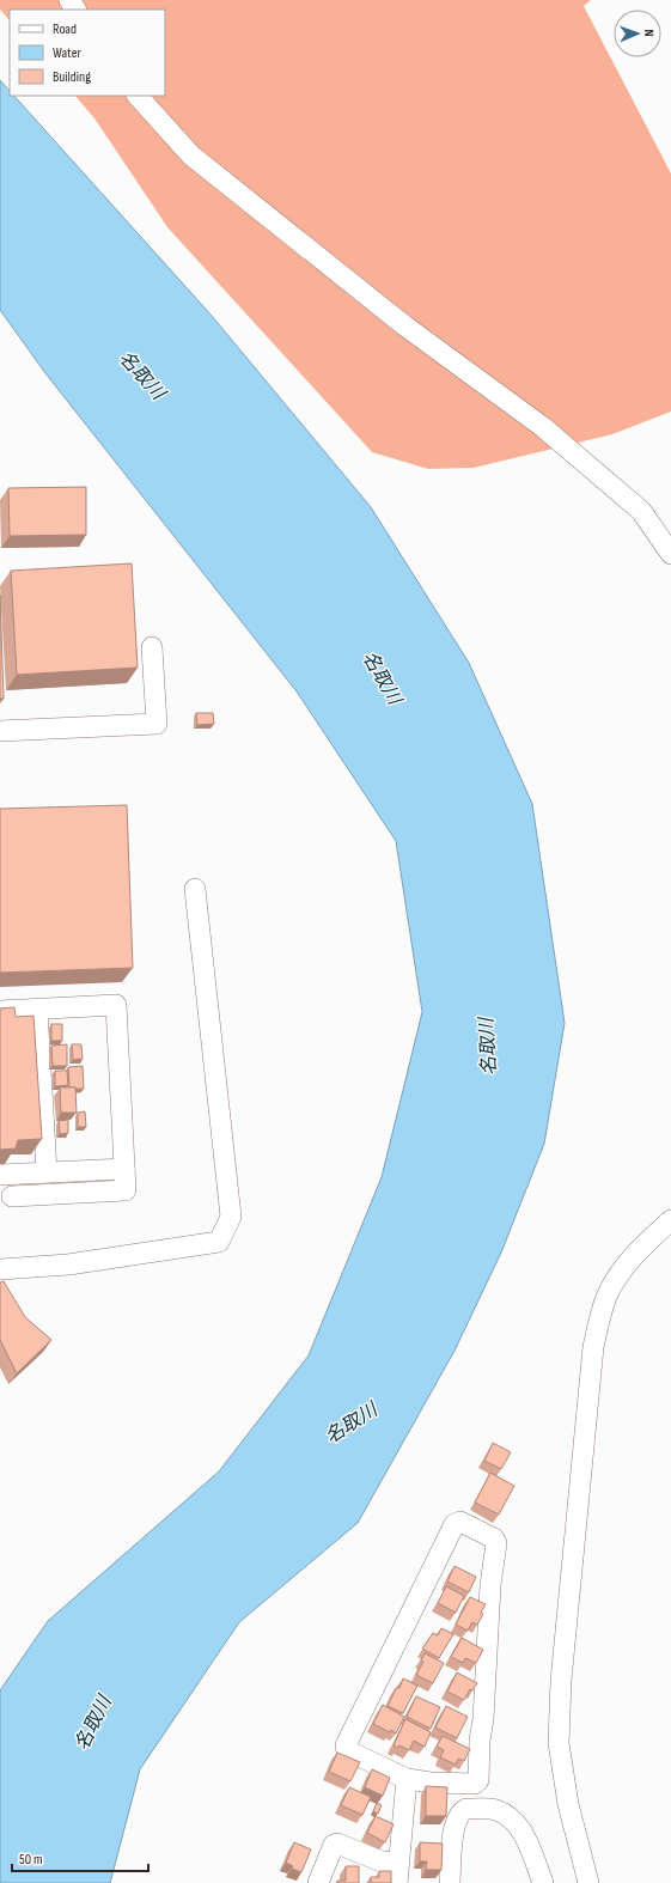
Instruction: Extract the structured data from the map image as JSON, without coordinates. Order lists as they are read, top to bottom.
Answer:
{
  "water": ["名取川"],
  "legend": ["Road", "Water", "Building"],
  "scale_bar": "50 m",
  "north": "right"
}
